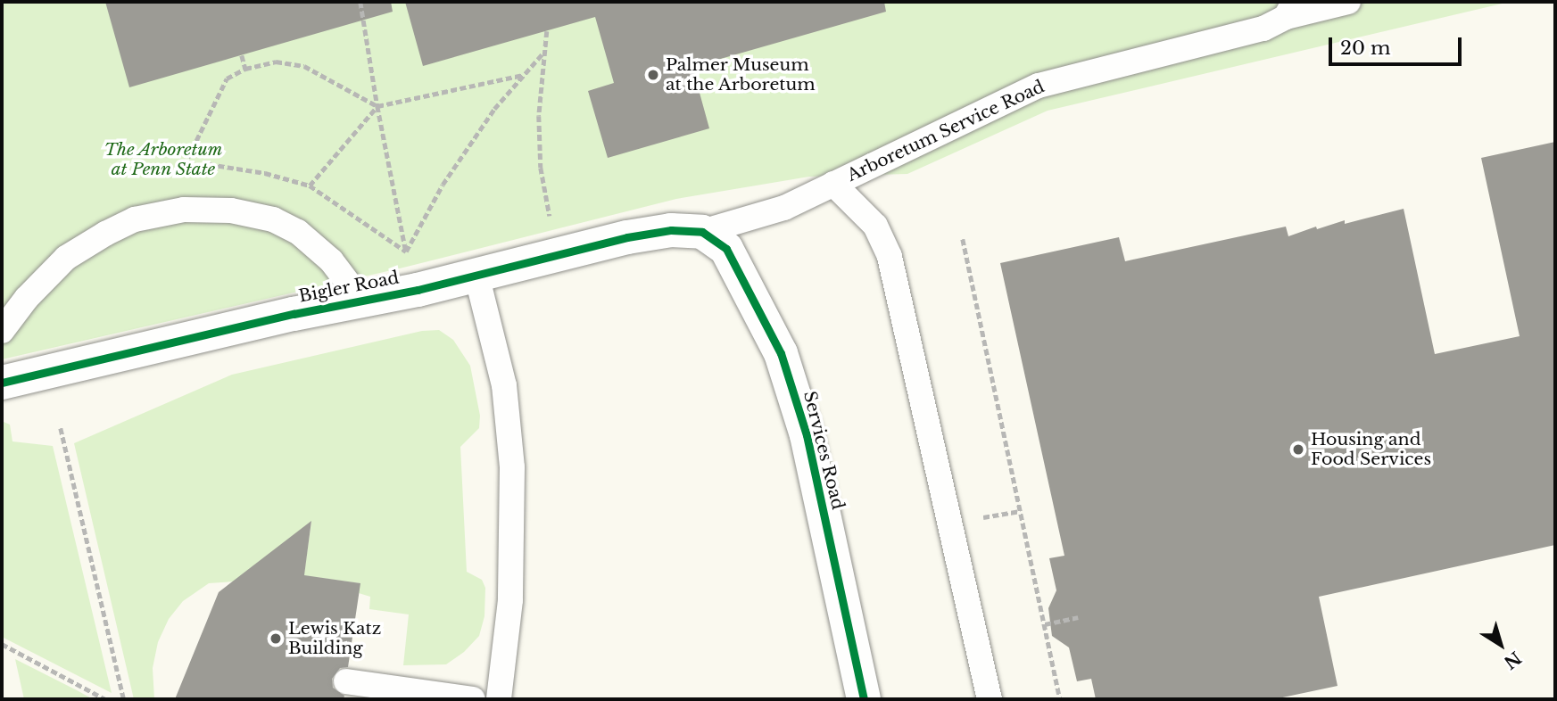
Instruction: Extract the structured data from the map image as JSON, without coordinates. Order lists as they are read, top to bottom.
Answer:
{
  "streets": {
    "street": ["Bigler Road", "Services Road"],
    "lane": ["Arboretum Service Road"]
  },
  "crossings": [
    ["Arboretum Service Road", "Bigler Road"],
    ["Arboretum Service Road", "Services Road"],
    ["Bigler Road", "Services Road"]
  ],
  "parks": ["The Arboretum at Penn State"],
  "places": ["Palmer Museum at the Arboretum", "Housing and Food Services", "Lewis Katz Building"],
  "scale_bar": "20 m",
  "north": "bottom right"
}
